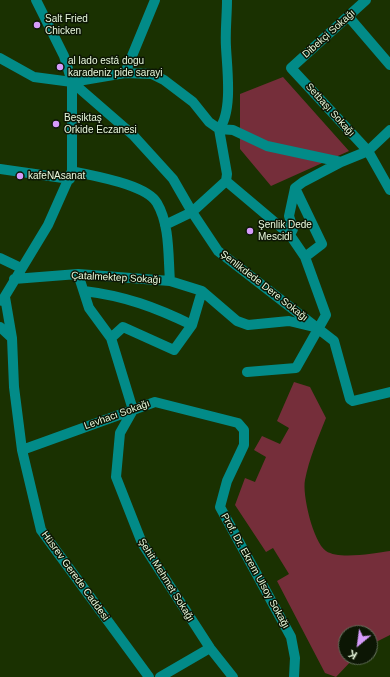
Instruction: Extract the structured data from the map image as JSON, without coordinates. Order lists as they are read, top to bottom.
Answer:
{
  "streets": {
    "street": [
      "Dibekçi Sokağı",
      "Setbaşı Sokağı",
      "Çatalmektep Sokağı",
      "Şenlikdede Dere Sokağı",
      "Levhacı Sokağı",
      "Prof. Dr. Ekrem Ulsoy Sokağı",
      "Hüsrev Gerede Caddesi",
      "Şehit Mehmet Sokağı"
    ]
  },
  "crossings": [
    ["Dibekçi Sokağı", "Setbaşı Sokağı"],
    ["Levhacı Sokağı", "Prof. Dr. Ekrem Ulsoy Sokağı"],
    ["Levhacı Sokağı", "Hüsrev Gerede Caddesi"],
    ["Levhacı Sokağı", "Şehit Mehmet Sokağı"]
  ],
  "places": [
    "Salt Fried Chicken",
    "al lado está dogu karadeniz pide sarayi",
    "Beşiktaş Orkide Eczanesi",
    "kafeNAsanat",
    "Şenlik Dede Mescidi"
  ],
  "north": "bottom left"
}
